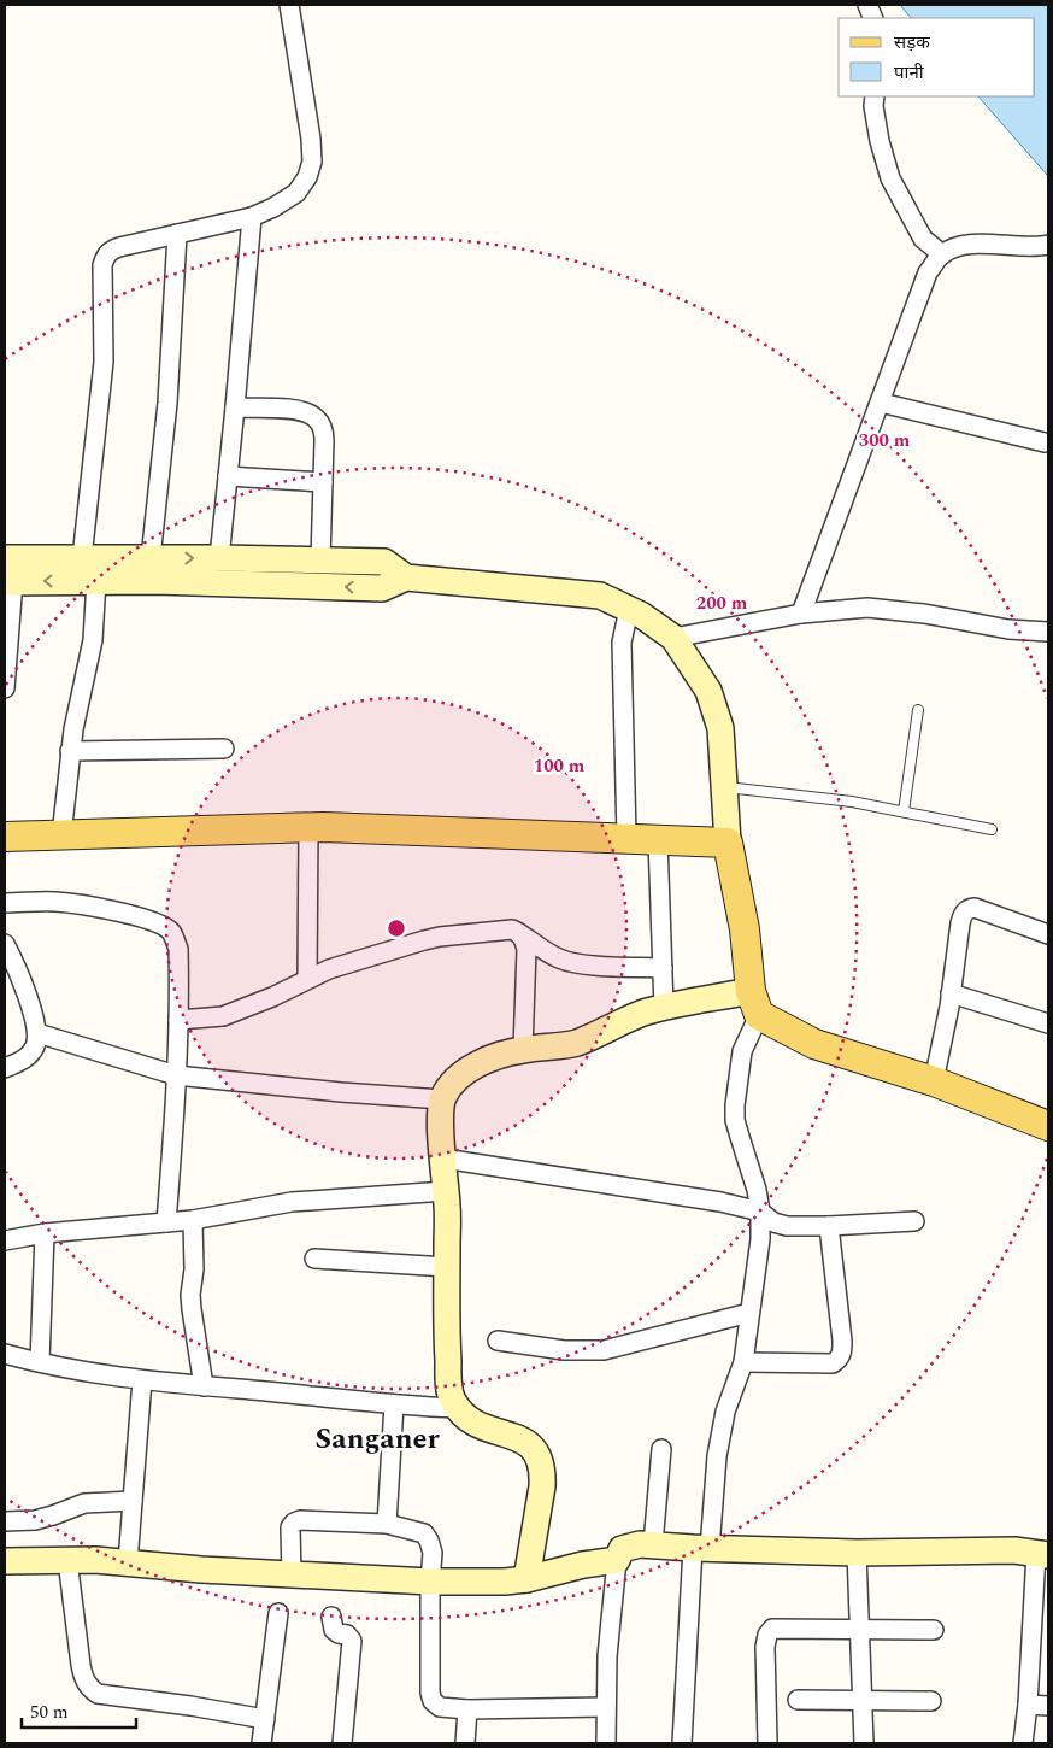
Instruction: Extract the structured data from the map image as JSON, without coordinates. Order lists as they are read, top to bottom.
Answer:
{
  "districts": ["Sanganer"],
  "legend": ["सड़क", "पानी"],
  "scale_bar": "50 m",
  "rings": ["300 m", "200 m", "100 m"]
}
